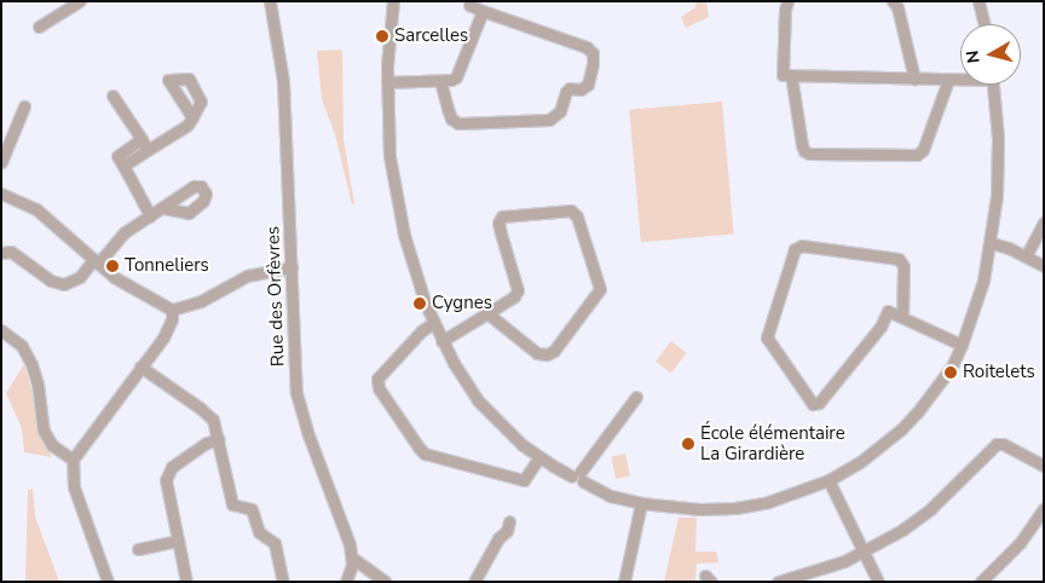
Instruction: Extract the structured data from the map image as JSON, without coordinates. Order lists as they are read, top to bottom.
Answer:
{
  "streets": {
    "street": ["Rue des Orfèvres"]
  },
  "places": [
    "Sarcelles",
    "Tonneliers",
    "Cygnes",
    "Roitelets",
    "École élémentaire La Girardière"
  ],
  "north": "left"
}
